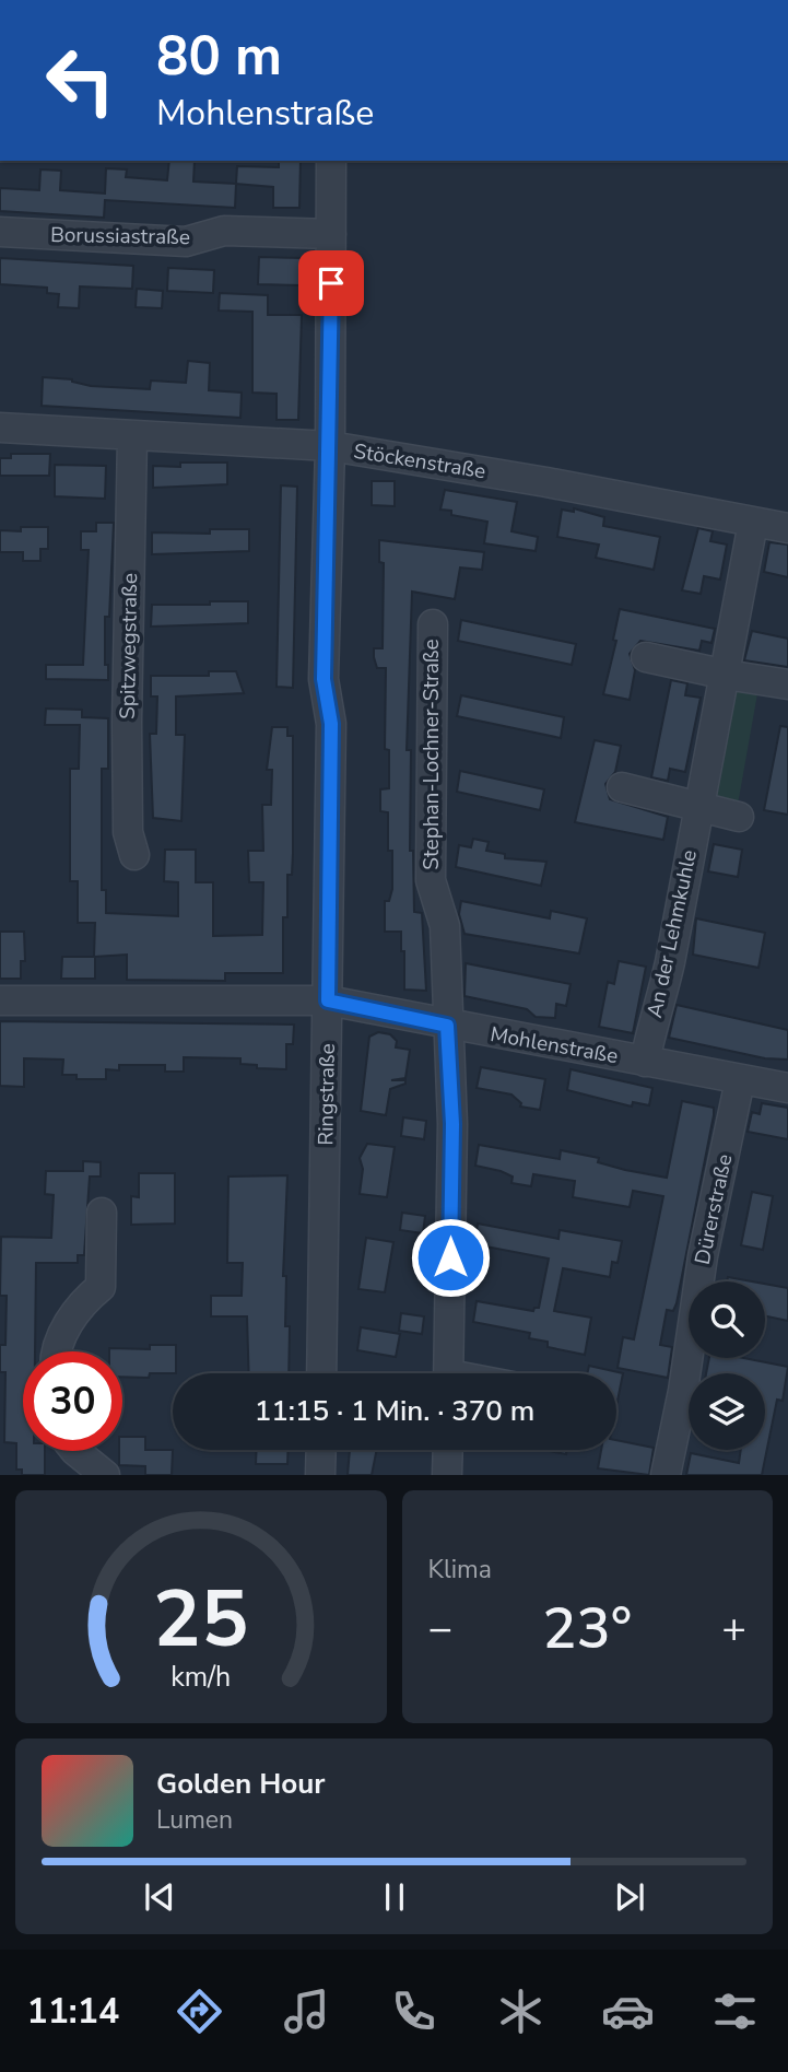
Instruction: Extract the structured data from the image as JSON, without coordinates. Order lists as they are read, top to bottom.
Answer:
{
  "streets": {
    "street": [
      "Borussiastraße",
      "Stöckenstraße",
      "Spitzwegstraße",
      "Stephan-Lochner-Straße",
      "An der Lehmkuhle",
      "Mohlenstraße",
      "Ringstraße",
      "Dürerstraße"
    ]
  },
  "crossings": [
    ["Borussiastraße", "Ringstraße"],
    ["Stöckenstraße", "Spitzwegstraße"],
    ["Stöckenstraße", "An der Lehmkuhle"],
    ["Stöckenstraße", "Ringstraße"],
    ["Stephan-Lochner-Straße", "Mohlenstraße"],
    ["An der Lehmkuhle", "Mohlenstraße"],
    ["Mohlenstraße", "Ringstraße"],
    ["Mohlenstraße", "Dürerstraße"]
  ],
  "page": {
    "turn": ["80 m", "Mohlenstraße"],
    "limit": "30",
    "trip": "11:15 · 1 Min. · 370 m",
    "tile": "Klima",
    "heat": ["−", "23°", "+"],
    "song": ["Golden Hour", "Lumen"],
    "tabs": "11:14",
    "gauge": ["25", "km/h"]
  }
}
